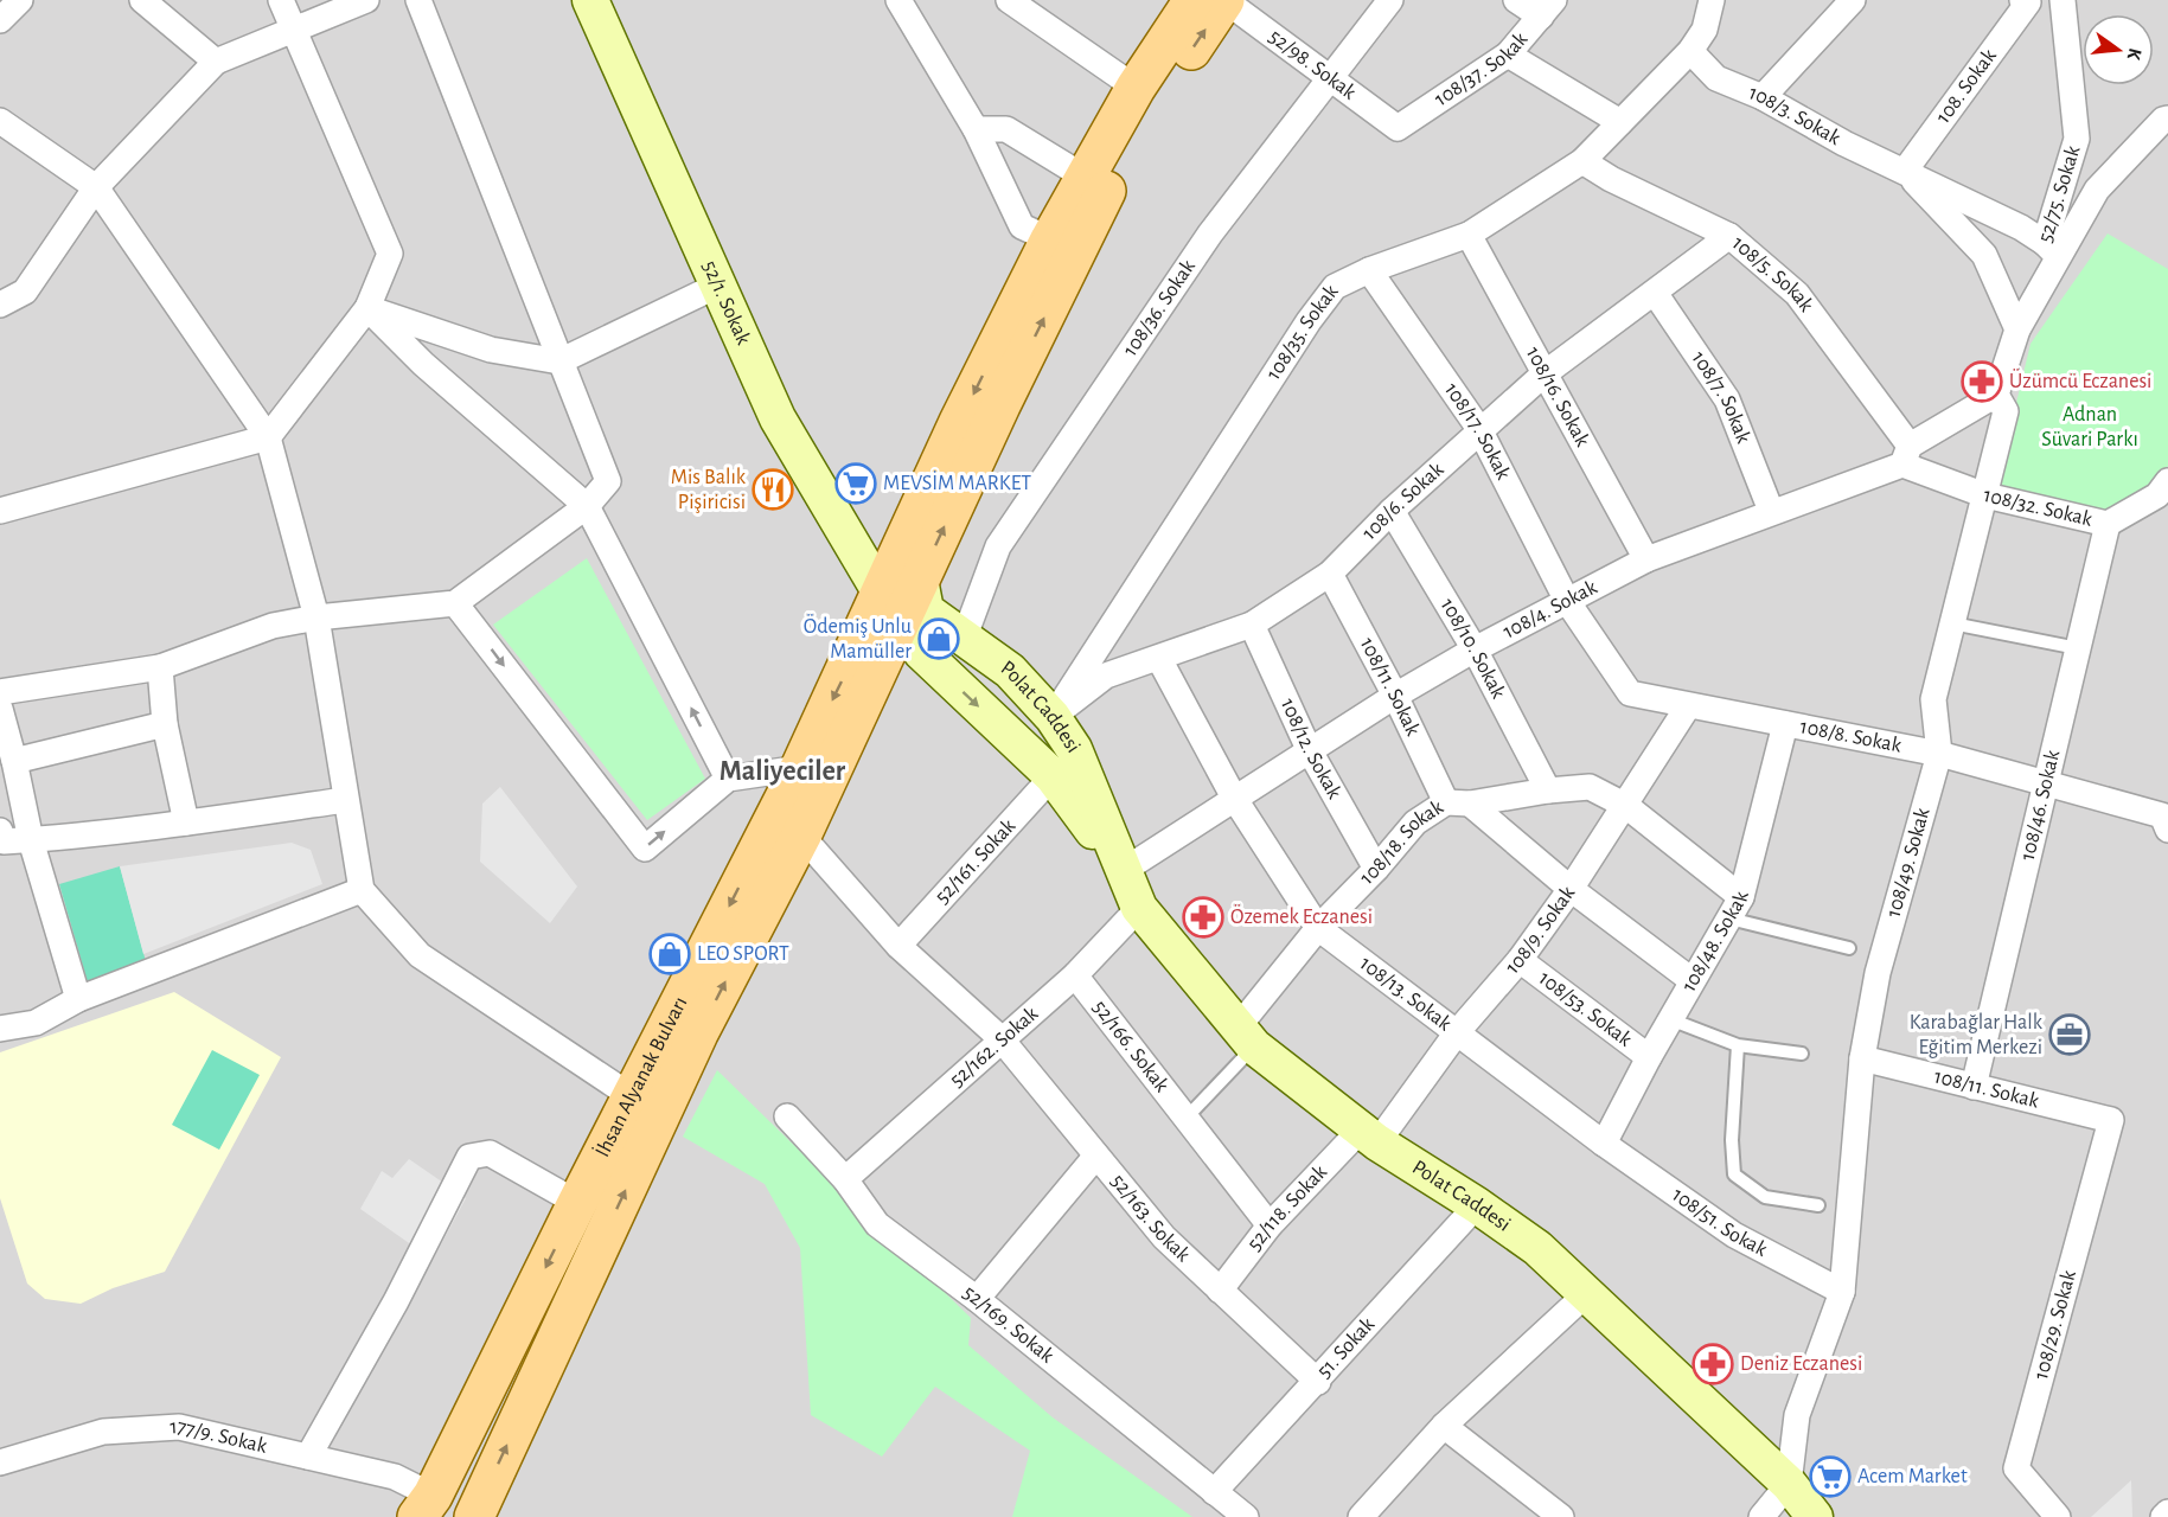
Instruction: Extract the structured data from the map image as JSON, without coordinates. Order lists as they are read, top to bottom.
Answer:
{
  "streets": {
    "main road": ["52/1. Sokak", "Polat Caddesi", "İhsan Alyanak Bulvarı"],
    "street": [
      "52/98. Sokak",
      "108/37. Sokak",
      "108. Sokak",
      "108/3. Sokak",
      "52/75. Sokak",
      "108/5. Sokak",
      "108/36. Sokak",
      "108/35. Sokak",
      "108/16. Sokak",
      "108/7. Sokak",
      "108/17. Sokak",
      "108/6. Sokak",
      "108/32. Sokak",
      "108/4. Sokak",
      "108/10. Sokak",
      "108/11. Sokak",
      "108/8. Sokak",
      "108/12. Sokak",
      "108/46. Sokak",
      "108/18. Sokak",
      "52/161. Sokak",
      "108/49. Sokak",
      "108/9. Sokak",
      "108/48. Sokak",
      "108/13. Sokak",
      "108/53. Sokak",
      "52/162. Sokak",
      "52/166. Sokak",
      "52/118. Sokak",
      "52/163. Sokak",
      "108/51. Sokak",
      "52/169. Sokak",
      "108/29. Sokak",
      "51. Sokak",
      "177/9. Sokak"
    ]
  },
  "crossings": [
    ["52/98. Sokak", "108/37. Sokak"],
    ["52/98. Sokak", "108/36. Sokak"],
    ["108. Sokak", "108/3. Sokak"],
    ["108/3. Sokak", "52/75. Sokak"],
    ["108/3. Sokak", "108/35. Sokak"],
    ["108/3. Sokak", "108/49. Sokak"],
    ["52/75. Sokak", "108/49. Sokak"],
    ["108/5. Sokak", "108/35. Sokak"],
    ["108/5. Sokak", "108/6. Sokak"],
    ["108/5. Sokak", "108/32. Sokak"],
    ["108/5. Sokak", "108/4. Sokak"],
    ["52/1. Sokak", "Polat Caddesi"],
    ["52/1. Sokak", "İhsan Alyanak Bulvarı"],
    ["108/36. Sokak", "Polat Caddesi"],
    ["108/35. Sokak", "108/16. Sokak"],
    ["108/35. Sokak", "108/17. Sokak"],
    ["108/35. Sokak", "108/6. Sokak"],
    ["108/35. Sokak", "Polat Caddesi"],
    ["108/16. Sokak", "108/6. Sokak"],
    ["108/16. Sokak", "108/4. Sokak"],
    ["108/7. Sokak", "108/6. Sokak"],
    ["108/7. Sokak", "108/4. Sokak"],
    ["108/17. Sokak", "108/6. Sokak"],
    ["108/17. Sokak", "108/4. Sokak"],
    ["108/17. Sokak", "108/8. Sokak"],
    ["108/6. Sokak", "108/10. Sokak"],
    ["108/6. Sokak", "108/11. Sokak"],
    ["108/6. Sokak", "Polat Caddesi"],
    ["108/6. Sokak", "108/12. Sokak"],
    ["108/6. Sokak", "108/13. Sokak"],
    ["108/32. Sokak", "108/4. Sokak"],
    ["108/32. Sokak", "108/46. Sokak"],
    ["108/32. Sokak", "108/49. Sokak"],
    ["108/4. Sokak", "108/10. Sokak"],
    ["108/4. Sokak", "108/11. Sokak"],
    ["108/4. Sokak", "Polat Caddesi"],
    ["108/4. Sokak", "108/8. Sokak"],
    ["108/4. Sokak", "108/12. Sokak"],
    ["108/4. Sokak", "108/49. Sokak"],
    ["108/4. Sokak", "108/13. Sokak"],
    ["108/10. Sokak", "108/18. Sokak"],
    ["108/11. Sokak", "108/46. Sokak"],
    ["108/11. Sokak", "108/18. Sokak"],
    ["108/11. Sokak", "108/49. Sokak"],
    ["108/11. Sokak", "108/9. Sokak"],
    ["108/11. Sokak", "108/48. Sokak"],
    ["108/11. Sokak", "108/29. Sokak"],
    ["Polat Caddesi", "108/18. Sokak"],
    ["Polat Caddesi", "52/161. Sokak"],
    ["Polat Caddesi", "108/49. Sokak"],
    ["Polat Caddesi", "108/9. Sokak"],
    ["Polat Caddesi", "52/162. Sokak"],
    ["Polat Caddesi", "İhsan Alyanak Bulvarı"],
    ["Polat Caddesi", "52/118. Sokak"],
    ["Polat Caddesi", "51. Sokak"],
    ["108/8. Sokak", "108/46. Sokak"],
    ["108/8. Sokak", "108/49. Sokak"],
    ["108/8. Sokak", "108/9. Sokak"],
    ["108/8. Sokak", "108/48. Sokak"],
    ["108/12. Sokak", "108/18. Sokak"],
    ["108/18. Sokak", "108/9. Sokak"],
    ["108/18. Sokak", "108/48. Sokak"],
    ["108/18. Sokak", "108/13. Sokak"],
    ["108/49. Sokak", "108/51. Sokak"],
    ["108/9. Sokak", "108/13. Sokak"],
    ["108/9. Sokak", "108/53. Sokak"],
    ["108/9. Sokak", "52/118. Sokak"],
    ["108/48. Sokak", "108/13. Sokak"],
    ["108/48. Sokak", "108/53. Sokak"],
    ["108/48. Sokak", "108/51. Sokak"],
    ["108/13. Sokak", "108/51. Sokak"],
    ["52/162. Sokak", "52/166. Sokak"],
    ["52/162. Sokak", "52/163. Sokak"],
    ["52/162. Sokak", "52/169. Sokak"],
    ["52/166. Sokak", "52/118. Sokak"],
    ["İhsan Alyanak Bulvarı", "177/9. Sokak"],
    ["52/118. Sokak", "52/163. Sokak"],
    ["52/163. Sokak", "51. Sokak"],
    ["52/169. Sokak", "51. Sokak"]
  ],
  "districts": ["Maliyeciler"],
  "parks": ["Adnan Süvari Parkı"],
  "places": {
    "pharmacy": ["Üzümcü Eczanesi", "Özemek Eczanesi", "Deniz Eczanesi"],
    "supermarket": ["MEVSİM MARKET", "Acem Market"],
    "restaurant": ["Mis Balık Pişiricisi"],
    "shop": ["Ödemiş Unlu Mamüller", "LEO SPORT"],
    "office": ["Karabağlar Halk Eğitim Merkezi"]
  },
  "north": "right"
}
